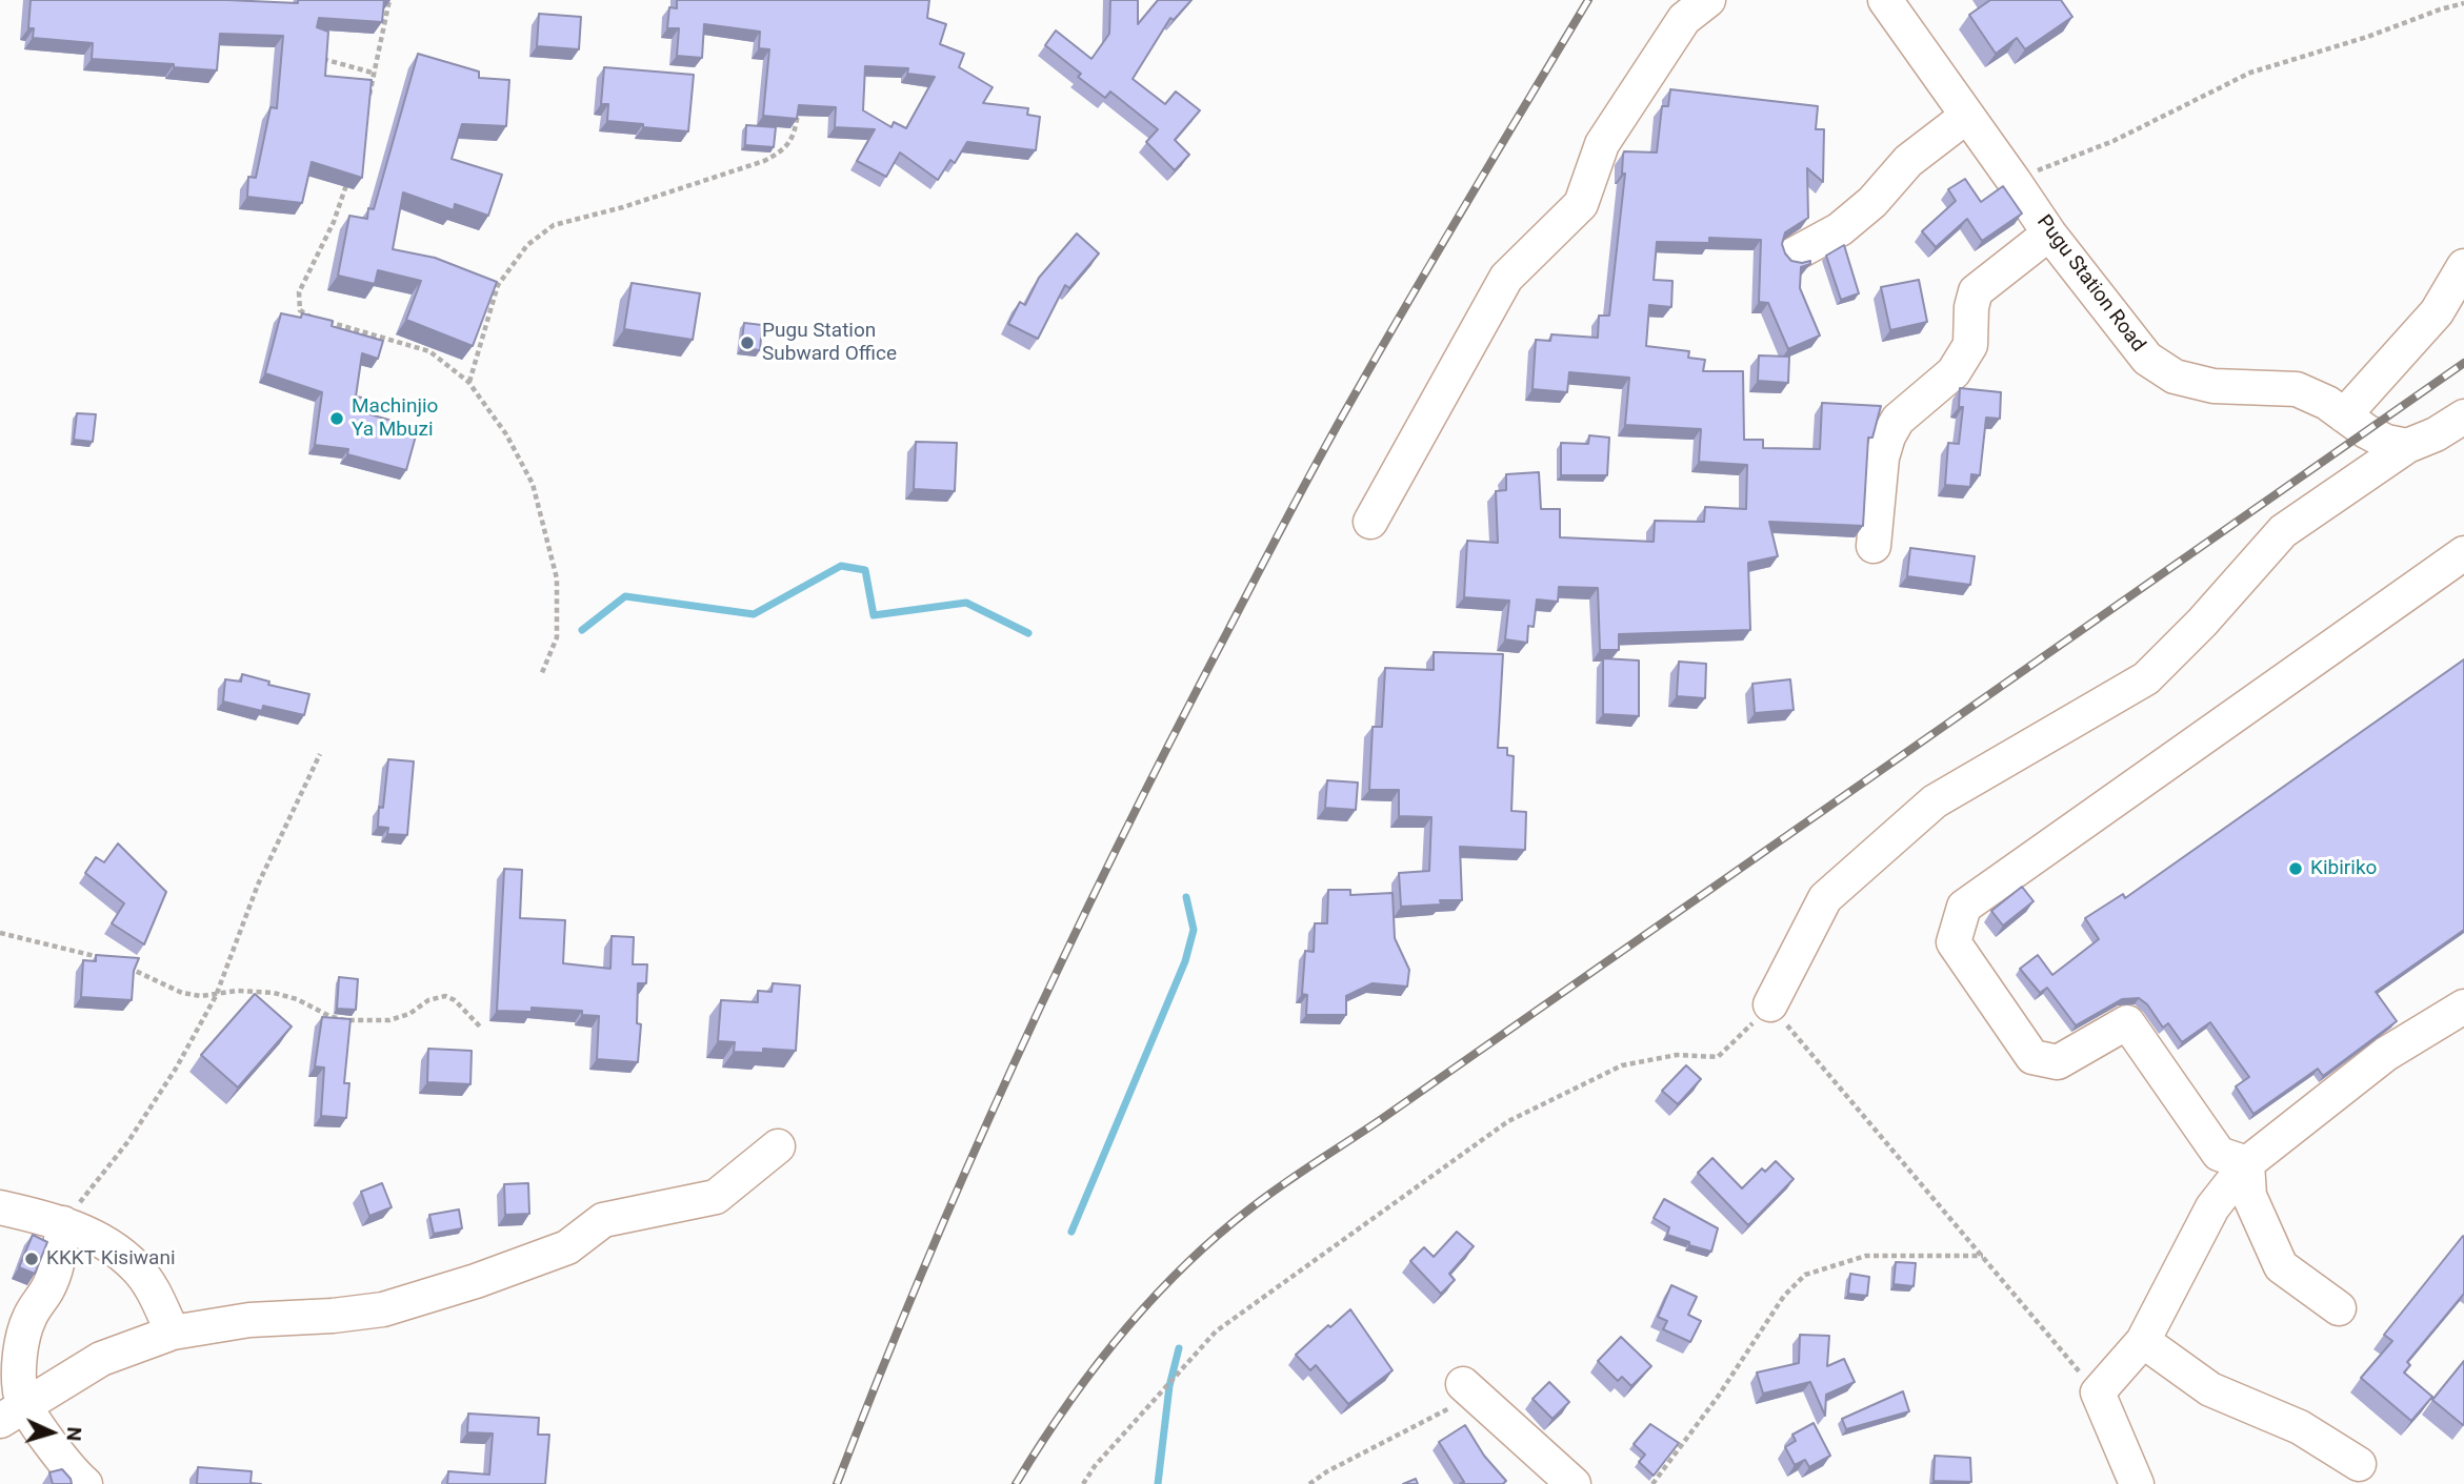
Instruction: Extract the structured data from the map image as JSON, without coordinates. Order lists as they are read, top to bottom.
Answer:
{
  "streets": {
    "street": ["Pugu Station Road"]
  },
  "places": [
    "Pugu Station Subward Office",
    "Machinjio Ya Mbuzi",
    "Kibiriko",
    "KKKT Kisiwani"
  ],
  "north": "right"
}
